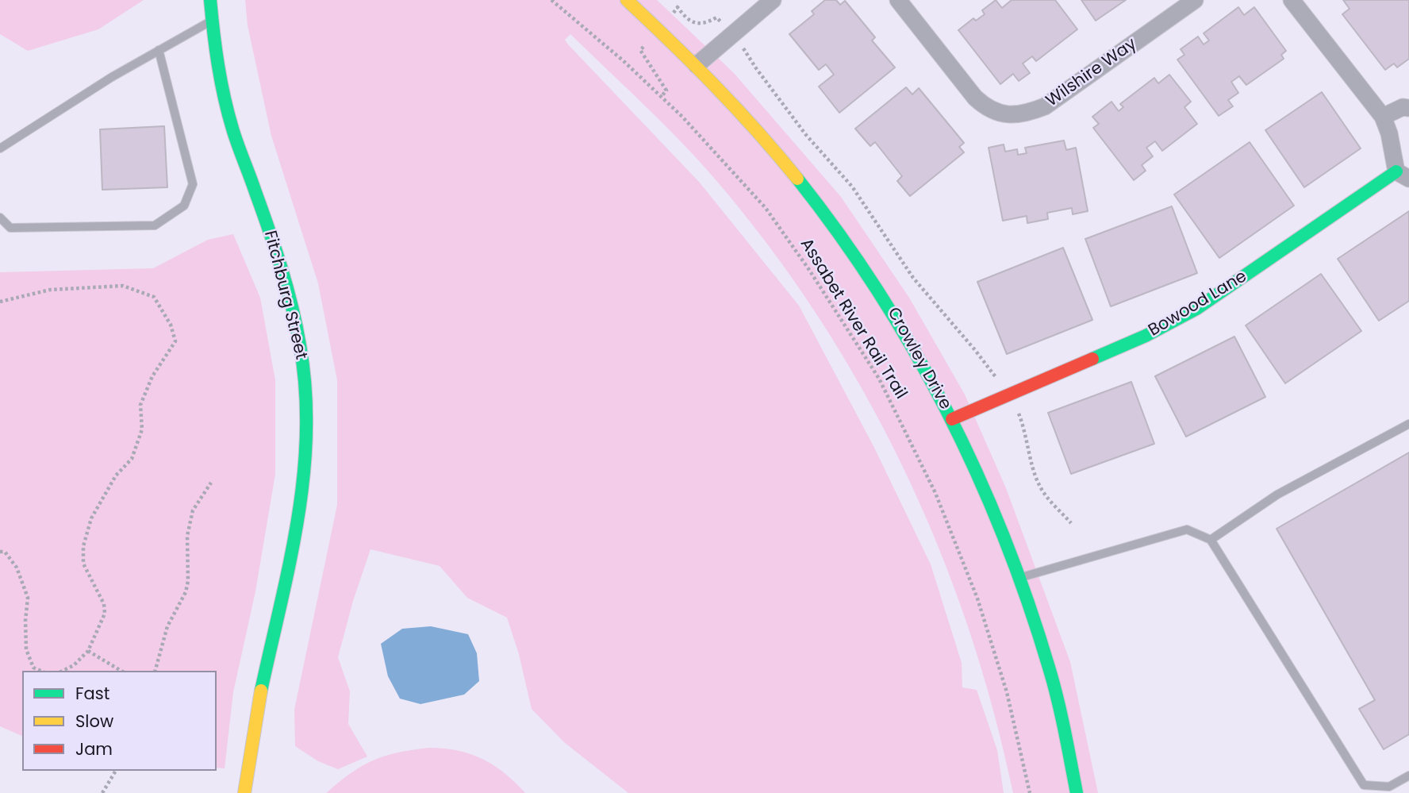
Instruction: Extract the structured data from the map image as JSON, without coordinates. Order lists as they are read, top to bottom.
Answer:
{
  "streets": {
    "street": [
      "Wilshire Way",
      "Fitchburg Street",
      "Bowood Lane",
      "Crowley Drive"
    ],
    "path": ["Assabet River Rail Trail"]
  },
  "crossings": [
    ["Bowood Lane", "Crowley Drive"]
  ],
  "legend": ["Fast", "Slow", "Jam"]
}
